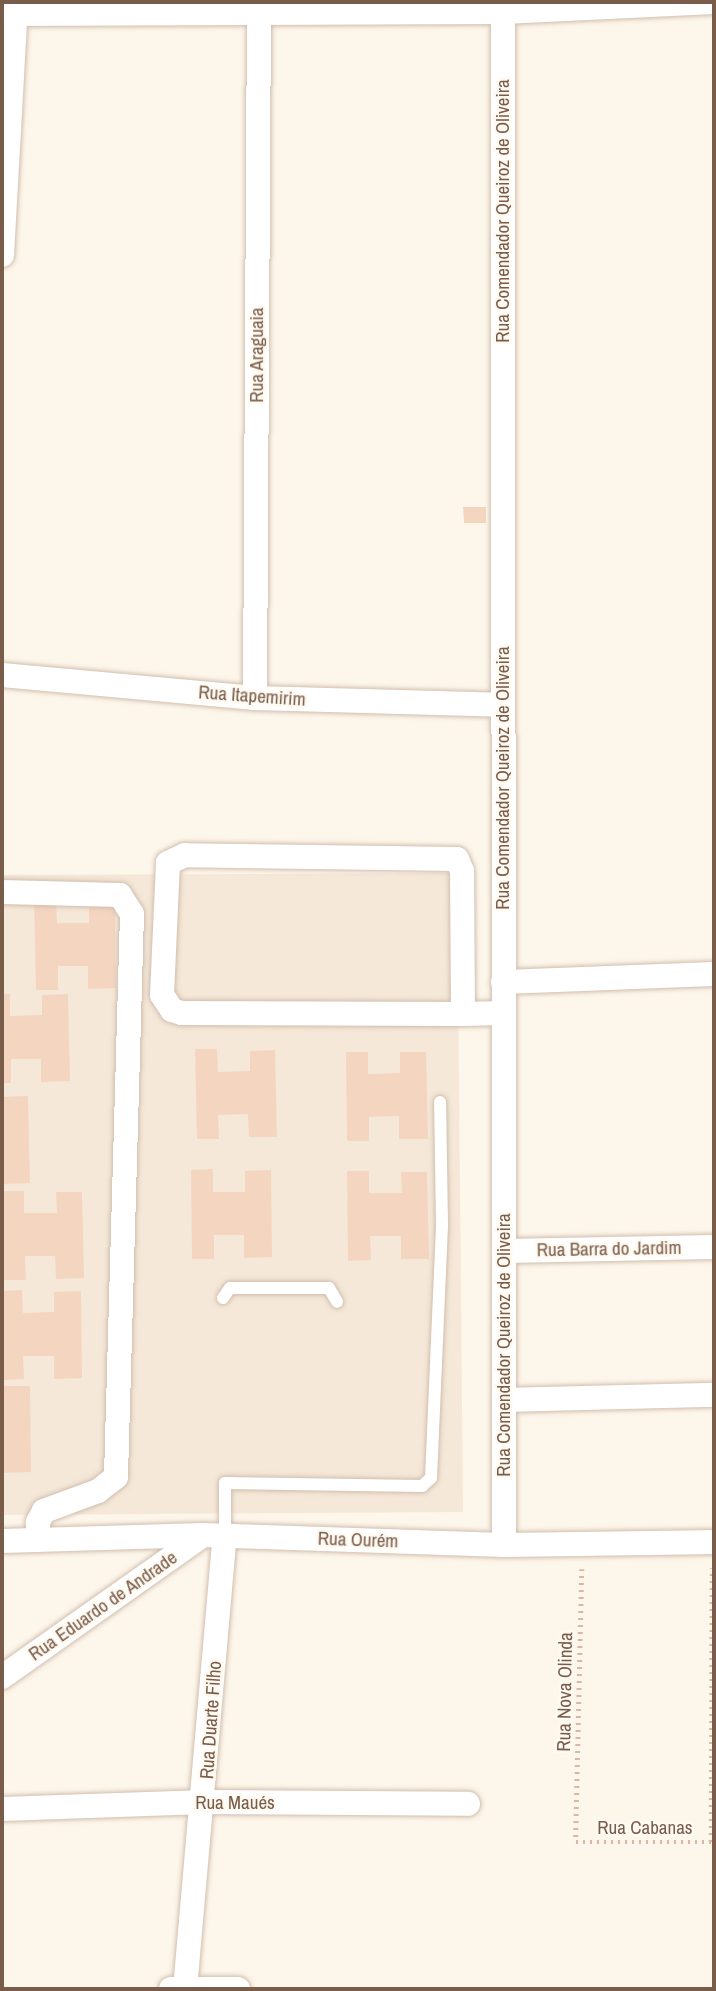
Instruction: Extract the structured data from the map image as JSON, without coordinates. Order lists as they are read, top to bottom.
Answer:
{
  "streets": {
    "street": [
      "Rua Comendador Queiroz de Oliveira",
      "Rua Araguaia",
      "Rua Itapemirim",
      "Rua Barra do Jardim",
      "Rua Ourém",
      "Rua Eduardo de Andrade",
      "Rua Duarte Filho",
      "Rua Maués"
    ],
    "path": ["Rua Nova Olinda", "Rua Cabanas"]
  },
  "crossings": [
    ["Rua Comendador Queiroz de Oliveira", "Rua Itapemirim"],
    ["Rua Comendador Queiroz de Oliveira", "Rua Barra do Jardim"],
    ["Rua Comendador Queiroz de Oliveira", "Rua Ourém"],
    ["Rua Araguaia", "Rua Itapemirim"],
    ["Rua Ourém", "Rua Eduardo de Andrade"],
    ["Rua Ourém", "Rua Nova Olinda"],
    ["Rua Ourém", "Rua Duarte Filho"],
    ["Rua Eduardo de Andrade", "Rua Duarte Filho"],
    ["Rua Nova Olinda", "Rua Cabanas"],
    ["Rua Duarte Filho", "Rua Maués"]
  ]
}
